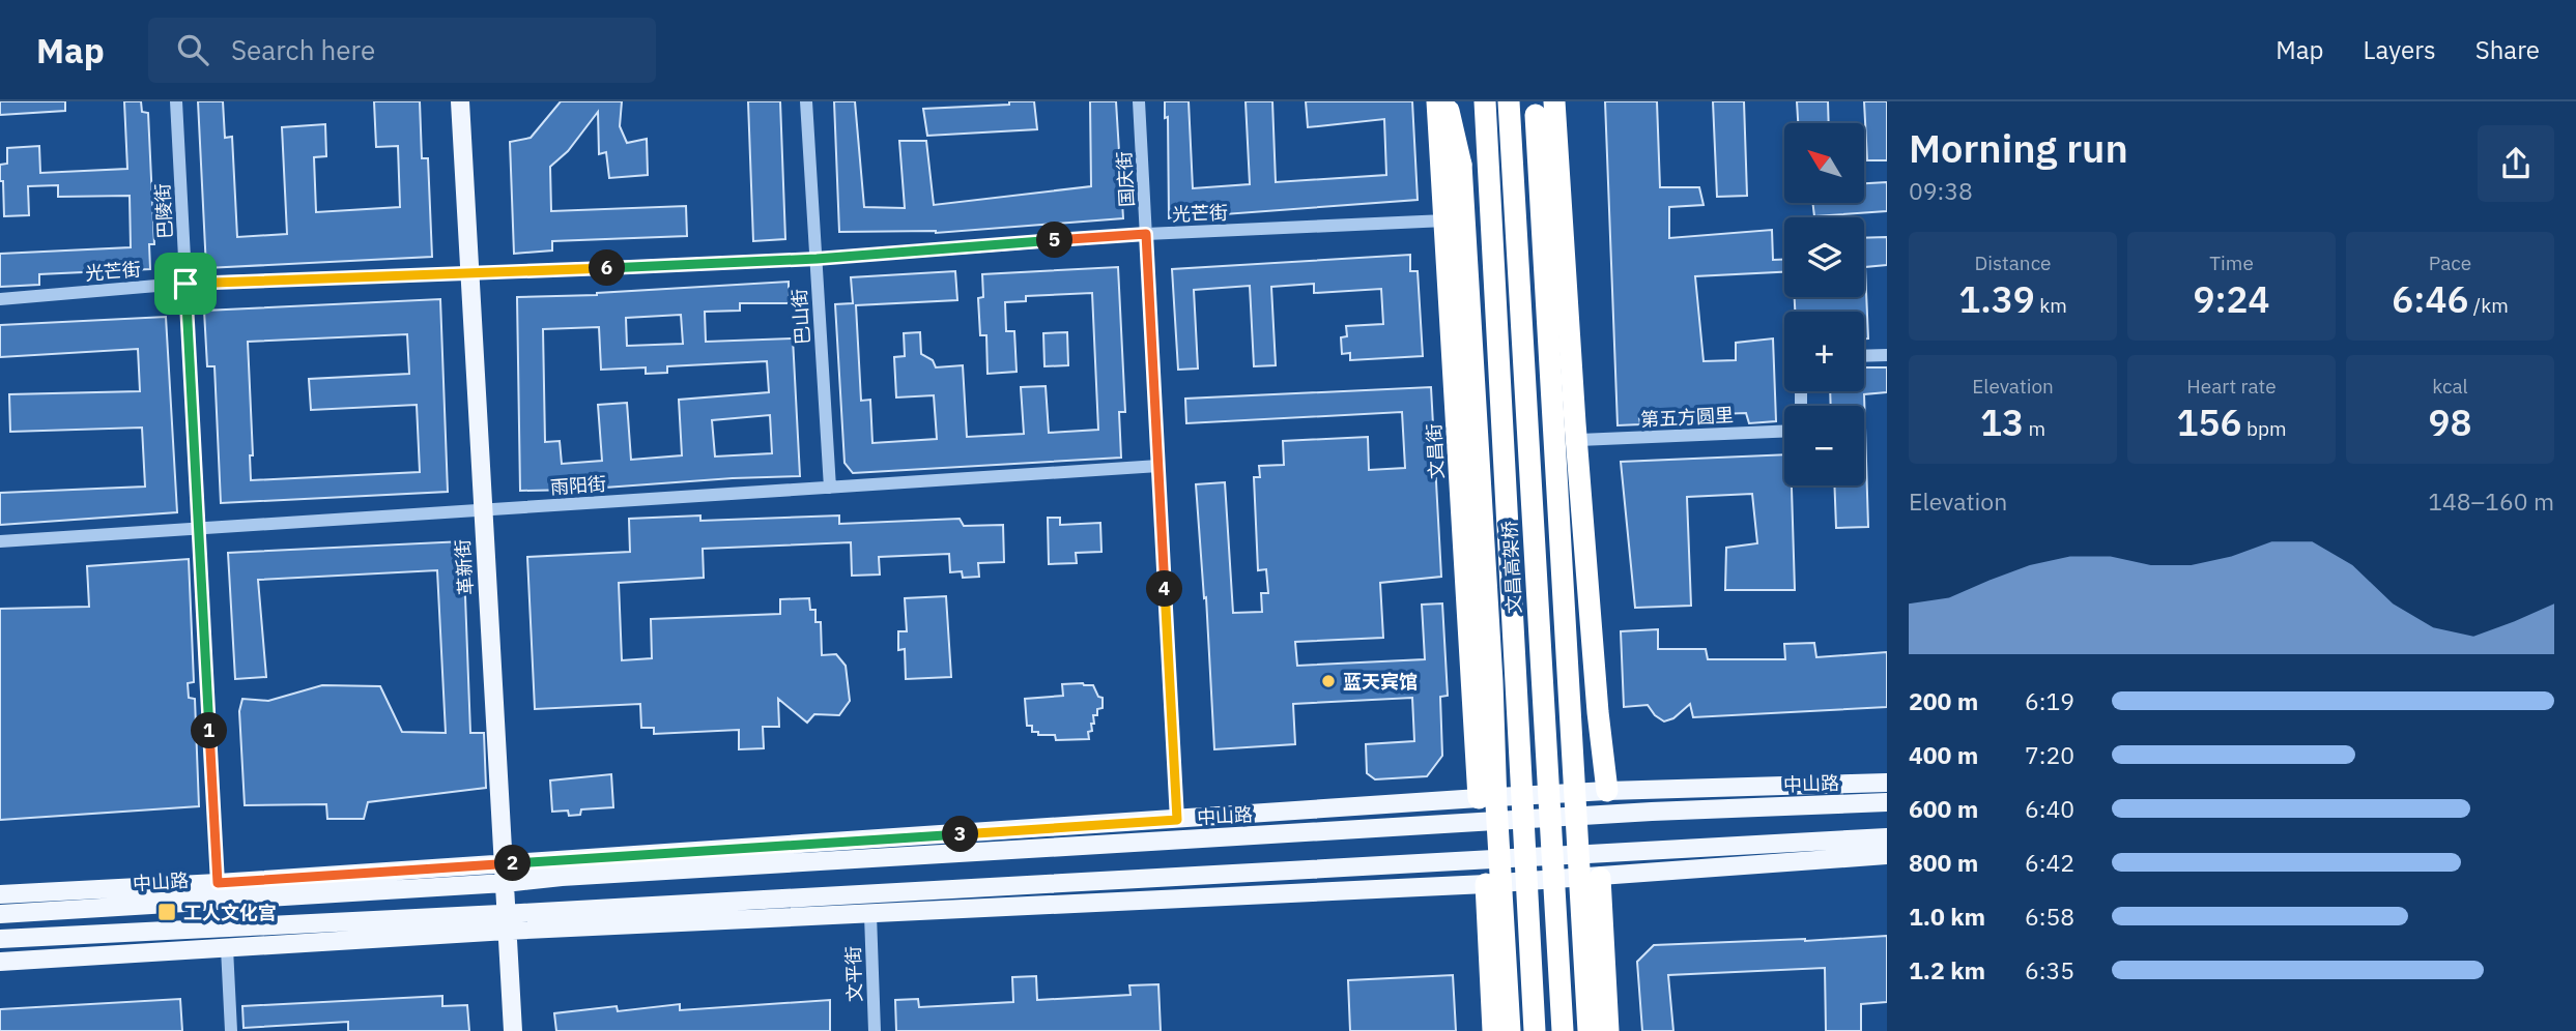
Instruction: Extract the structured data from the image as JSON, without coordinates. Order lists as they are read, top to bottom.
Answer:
{
  "streets": {
    "highway": ["文昌街", "文昌高架桥"],
    "main road": ["革新街", "中山路"],
    "street": [
      "国庆街",
      "巴陵街",
      "光芒街",
      "巴山街",
      "第五方圆里",
      "雨阳街",
      "文平街"
    ]
  },
  "crossings": [
    ["国庆街", "光芒街"],
    ["国庆街", "雨阳街"],
    ["巴陵街", "光芒街"],
    ["巴陵街", "雨阳街"],
    ["光芒街", "巴山街"],
    ["光芒街", "文昌街"],
    ["光芒街", "革新街"],
    ["巴山街", "雨阳街"],
    ["雨阳街", "革新街"],
    ["革新街", "中山路"]
  ],
  "places": {
    "other": ["蓝天宾馆"],
    "transit": ["工人文化宫"]
  },
  "north": "top left",
  "page": {
    "header": "Map",
    "search": "Search here",
    "nav": ["Map", "Layers", "Share"],
    "heading": ["Morning run", "09:38"],
    "map_buttons": ["+", "−"],
    "pins": [
      "5",
      "6",
      "4",
      "1",
      "3",
      "2"
    ],
    "stats": [
      ["Distance", "1.39 km"],
      ["Time", "9:24"],
      ["Pace", "6:46 /km"],
      ["Elevation", "13 m"],
      ["Heart rate", "156 bpm"],
      ["kcal", "98"]
    ],
    "chart": ["Elevation", "148–160 m"],
    "list": [
      {
        "name": "200 m",
        "note": "6:19"
      },
      {
        "name": "400 m",
        "note": "7:20"
      },
      {
        "name": "600 m",
        "note": "6:40"
      },
      {
        "name": "800 m",
        "note": "6:42"
      },
      {
        "name": "1.0 km",
        "note": "6:58"
      },
      {
        "name": "1.2 km",
        "note": "6:35"
      }
    ]
  }
}
